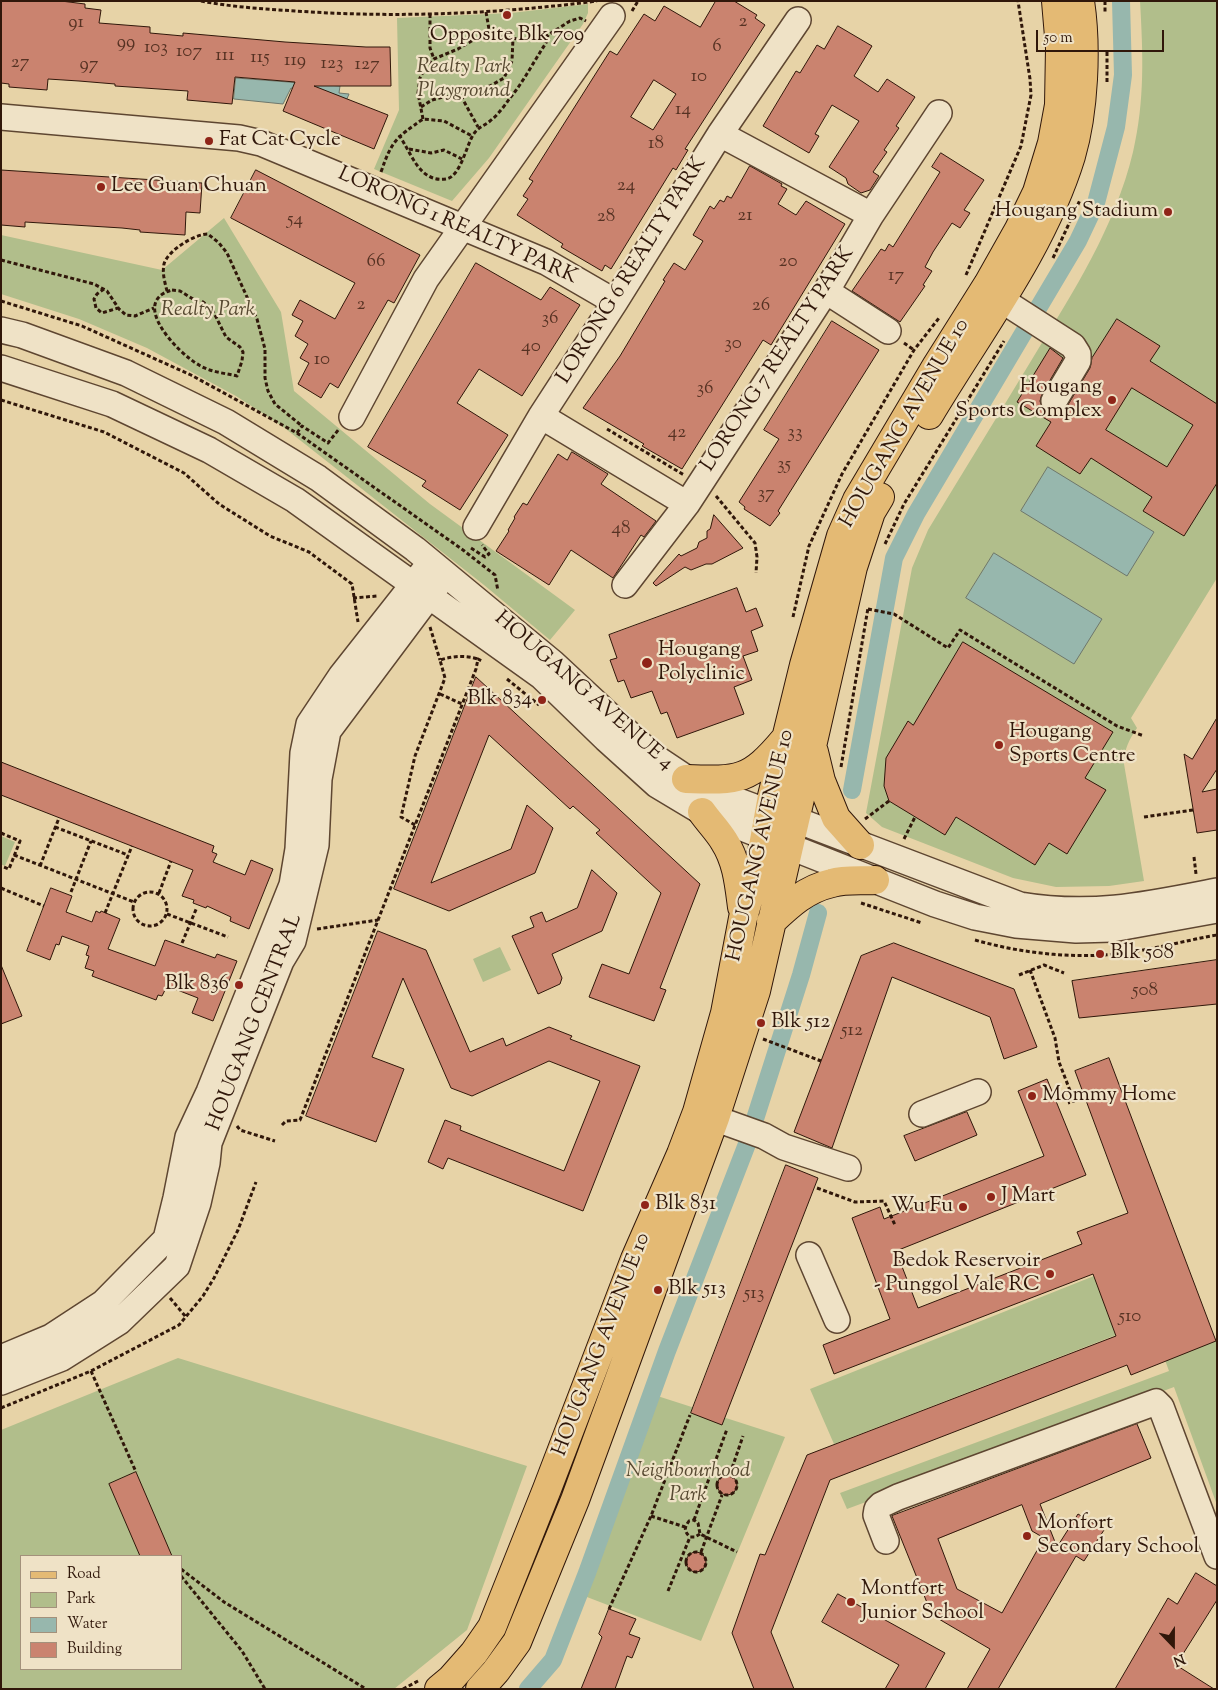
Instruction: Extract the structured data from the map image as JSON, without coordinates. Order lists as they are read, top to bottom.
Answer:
{
  "streets": {
    "main road": ["HOUGANG AVENUE 10"],
    "street": [
      "LORONG 1 REALTY PARK",
      "LORONG 6 REALTY PARK",
      "LORONG 7 REALTY PARK",
      "HOUGANG AVENUE 4",
      "HOUGANG CENTRAL"
    ]
  },
  "crossings": [
    ["LORONG 1 REALTY PARK", "LORONG 6 REALTY PARK"],
    ["HOUGANG AVENUE 10", "HOUGANG AVENUE 4"],
    ["HOUGANG AVENUE 4", "HOUGANG CENTRAL"]
  ],
  "parks": ["Realty Park Playground", "Realty Park", "Neighbourhood Park"],
  "places": [
    "Opposite Blk 709",
    "Fat Cat Cycle",
    "Lee Guan Chuan",
    "Hougang Stadium",
    "Hougang Sports Complex",
    "Hougang Polyclinic",
    "Blk 834",
    "Hougang Sports Centre",
    "Blk 508",
    "Blk 836",
    "Blk 512",
    "Mommy Home",
    "J Mart",
    "Blk 831",
    "Wu Fu",
    "Bedok Reservoir - Punggol Vale RC",
    "Blk 513",
    "Monfort Secondary School",
    "Montfort Junior School"
  ],
  "house_numbers": [
    "2",
    "91",
    "99",
    "6",
    "103",
    "107",
    "111",
    "115",
    "119",
    "27",
    "123",
    "97",
    "127",
    "10",
    "14",
    "18",
    "24",
    "21",
    "28",
    "54",
    "66",
    "20",
    "17",
    "2",
    "26",
    "36",
    "30",
    "40",
    "10",
    "36",
    "42",
    "33",
    "35",
    "37",
    "48",
    "508",
    "512",
    "513",
    "510"
  ],
  "legend": [
    "Road",
    "Park",
    "Water",
    "Building"
  ],
  "scale_bar": "50 m",
  "north": "bottom"
}
